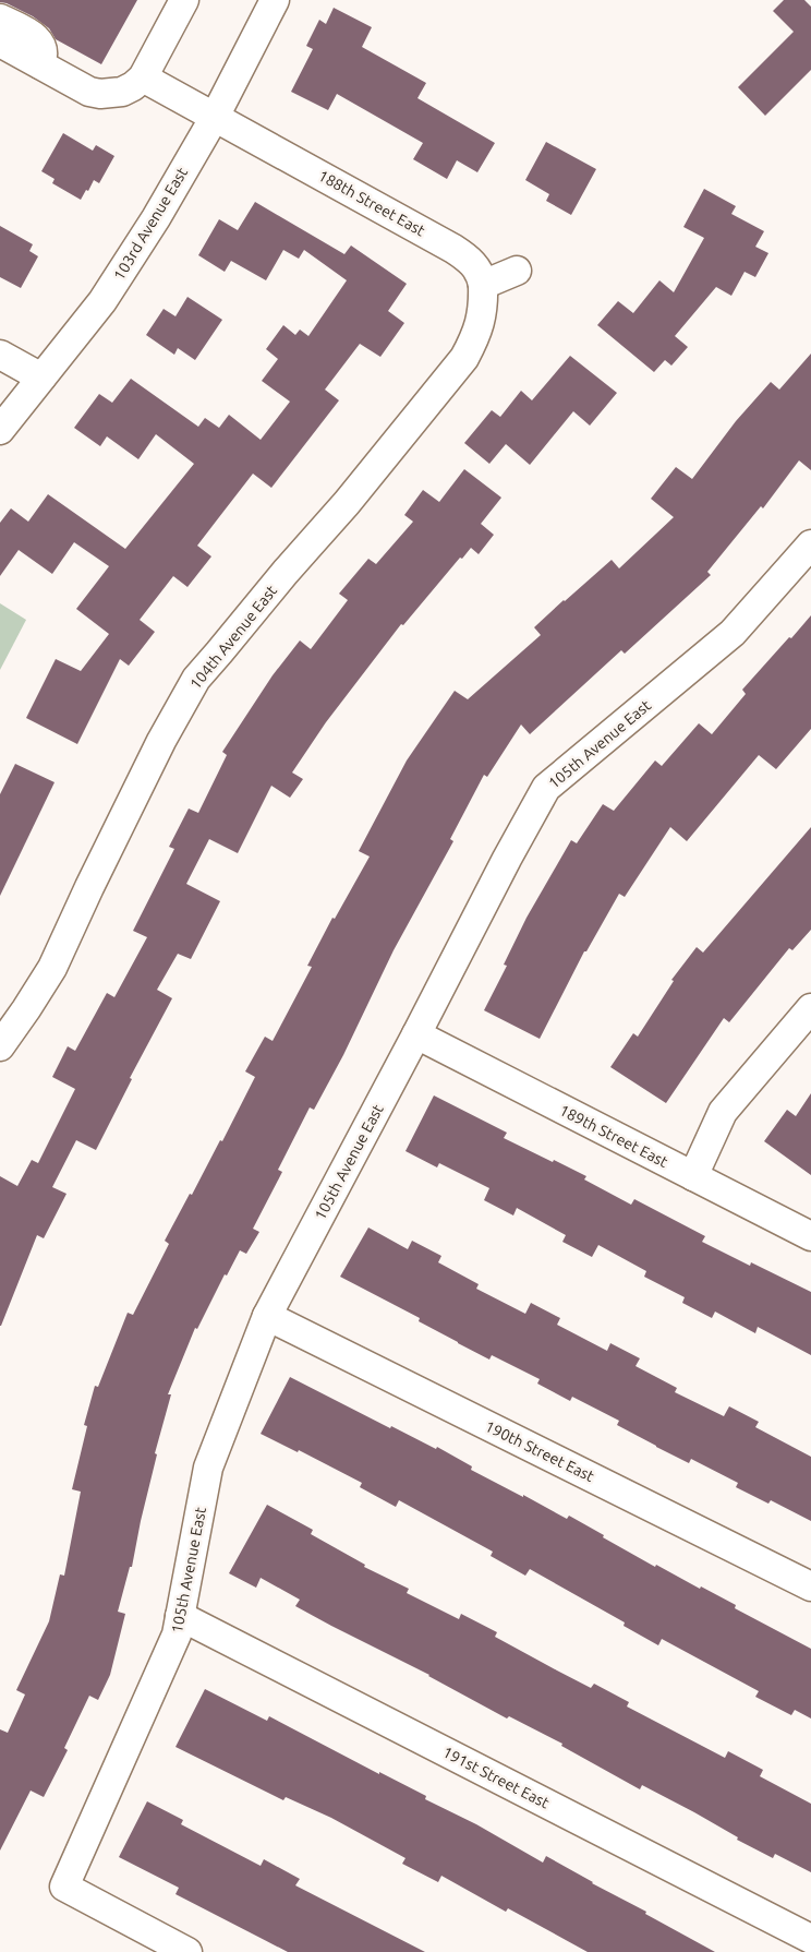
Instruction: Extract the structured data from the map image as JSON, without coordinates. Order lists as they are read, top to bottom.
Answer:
{
  "streets": {
    "street": [
      "188th Street East",
      "103rd Avenue East",
      "104th Avenue East",
      "105th Avenue East",
      "189th Street East",
      "190th Street East",
      "191st Street East"
    ]
  },
  "crossings": [
    ["188th Street East", "103rd Avenue East"],
    ["188th Street East", "104th Avenue East"],
    ["105th Avenue East", "189th Street East"],
    ["105th Avenue East", "190th Street East"],
    ["105th Avenue East", "191st Street East"]
  ]
}
